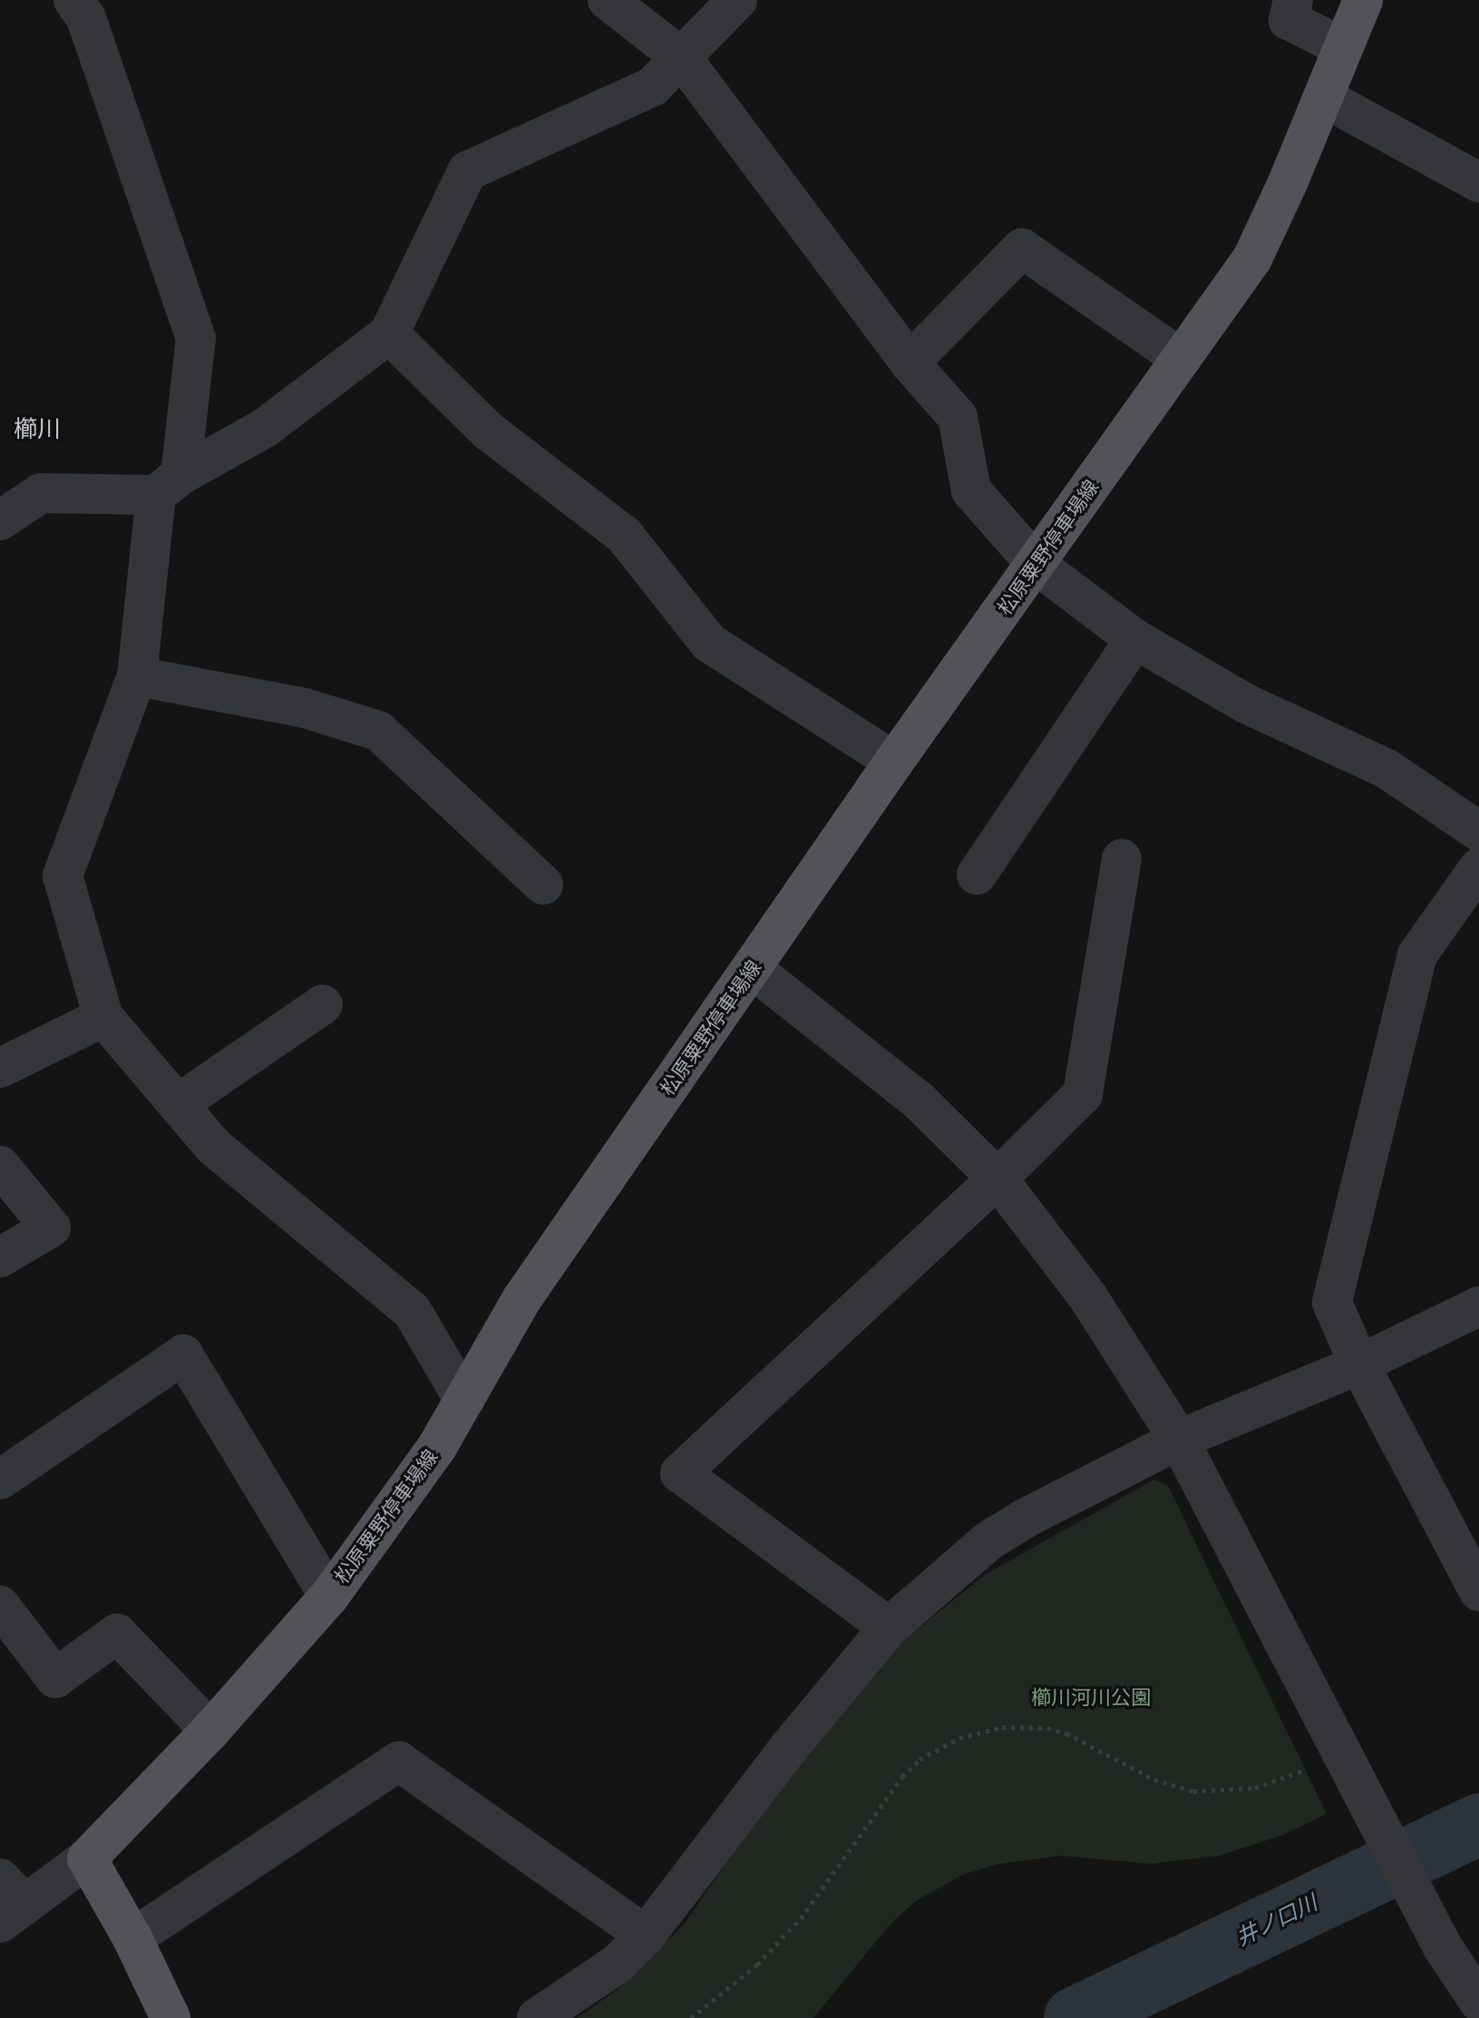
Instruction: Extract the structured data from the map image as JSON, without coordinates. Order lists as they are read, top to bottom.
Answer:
{
  "streets": {
    "main road": ["松原粟野停車場線"]
  },
  "districts": ["櫛川"],
  "water": ["井ノ口川"],
  "parks": ["櫛川河川公園"]
}
